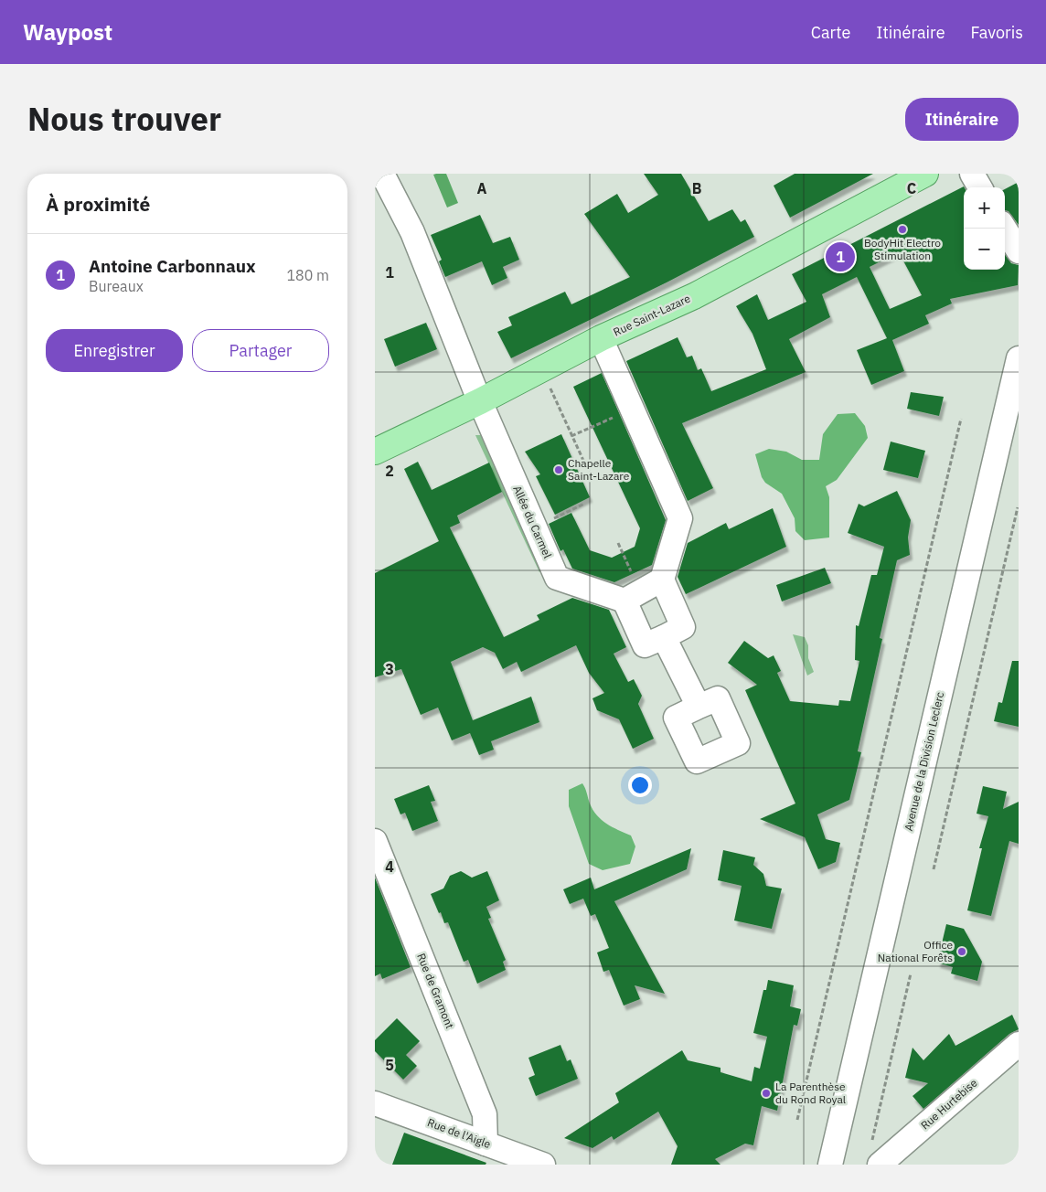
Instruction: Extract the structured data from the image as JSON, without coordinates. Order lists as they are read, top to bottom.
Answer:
{
  "streets": {
    "main road": ["Rue Saint-Lazare"],
    "street": [
      "Allée du Carmel",
      "Avenue de la Division Leclerc",
      "Rue de Gramont",
      "Rue Hurtebise",
      "Rue de l'Aigle"
    ]
  },
  "crossings": [
    ["Rue Saint-Lazare", "Allée du Carmel"],
    ["Rue de Gramont", "Rue de l'Aigle"]
  ],
  "places": [
    "BodyHit Electro Stimulation",
    "Chapelle Saint-Lazare",
    "Office National Forêts",
    "La Parenthèse du Rond Royal"
  ],
  "page": {
    "header": "Waypost",
    "nav": ["Carte", "Itinéraire", "Favoris"],
    "title": "Nous trouver",
    "buttons": [
      "Itinéraire",
      ["Enregistrer", "Partager"]
    ],
    "heading": "À proximité",
    "map_buttons": ["+", "−"],
    "list": [
      {
        "mark": "1",
        "name": "Antoine Carbonnaux",
        "note": "Bureaux",
        "value": "180 m"
      }
    ],
    "pins": "1"
  },
  "grid": {
    "columns": ["A", "B", "C"],
    "rows": [
      "1",
      "2",
      "3",
      "4",
      "5"
    ]
  }
}
